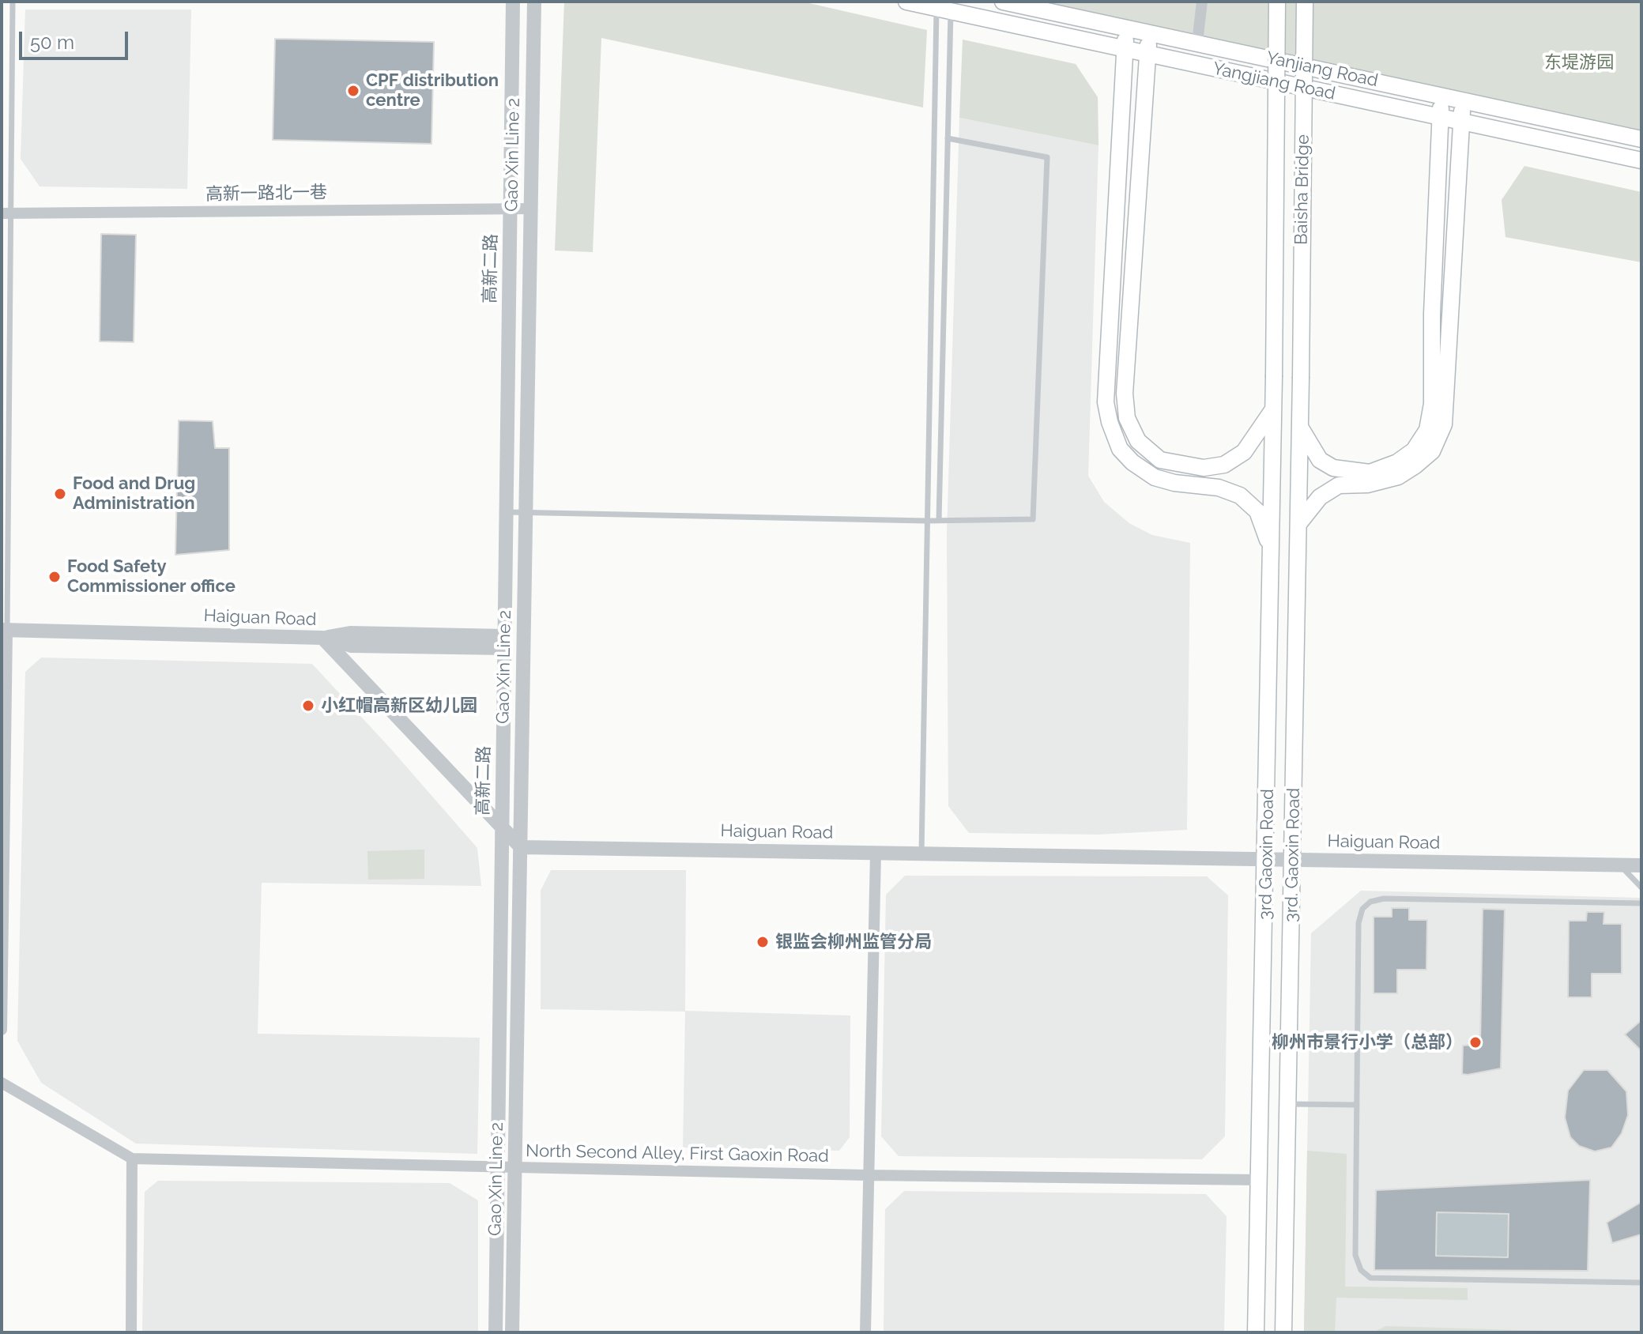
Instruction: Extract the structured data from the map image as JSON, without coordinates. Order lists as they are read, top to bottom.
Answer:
{
  "streets": {
    "main road": [
      "Yanjiang Road",
      "Yangjiang Road",
      "Baisha Bridge",
      "3rd Gaoxin Road",
      "3rd. Gaoxin Road"
    ],
    "street": [
      "Gao Xin Line 2",
      "高新一路北一巷",
      "高新二路",
      "Haiguan Road",
      "North Second Alley, First Gaoxin Road"
    ]
  },
  "crossings": [
    ["Gao Xin Line 2", "高新一路北一巷"],
    ["Gao Xin Line 2", "Haiguan Road"],
    ["Gao Xin Line 2", "North Second Alley, First Gaoxin Road"],
    ["Baisha Bridge", "3rd Gaoxin Road"],
    ["Baisha Bridge", "3rd. Gaoxin Road"],
    ["高新一路北一巷", "高新二路"],
    ["高新二路", "Haiguan Road"],
    ["高新二路", "North Second Alley, First Gaoxin Road"],
    ["Haiguan Road", "3rd Gaoxin Road"],
    ["Haiguan Road", "3rd. Gaoxin Road"],
    ["3rd Gaoxin Road", "North Second Alley, First Gaoxin Road"]
  ],
  "parks": ["东堤游园"],
  "places": [
    "CPF distribution centre",
    "Food and Drug Administration",
    "Food Safety Commissioner office",
    "小红帽高新区幼儿园",
    "银监会柳州监管分局",
    "柳州市景行小学（总部）"
  ],
  "scale_bar": "50 m"
}
